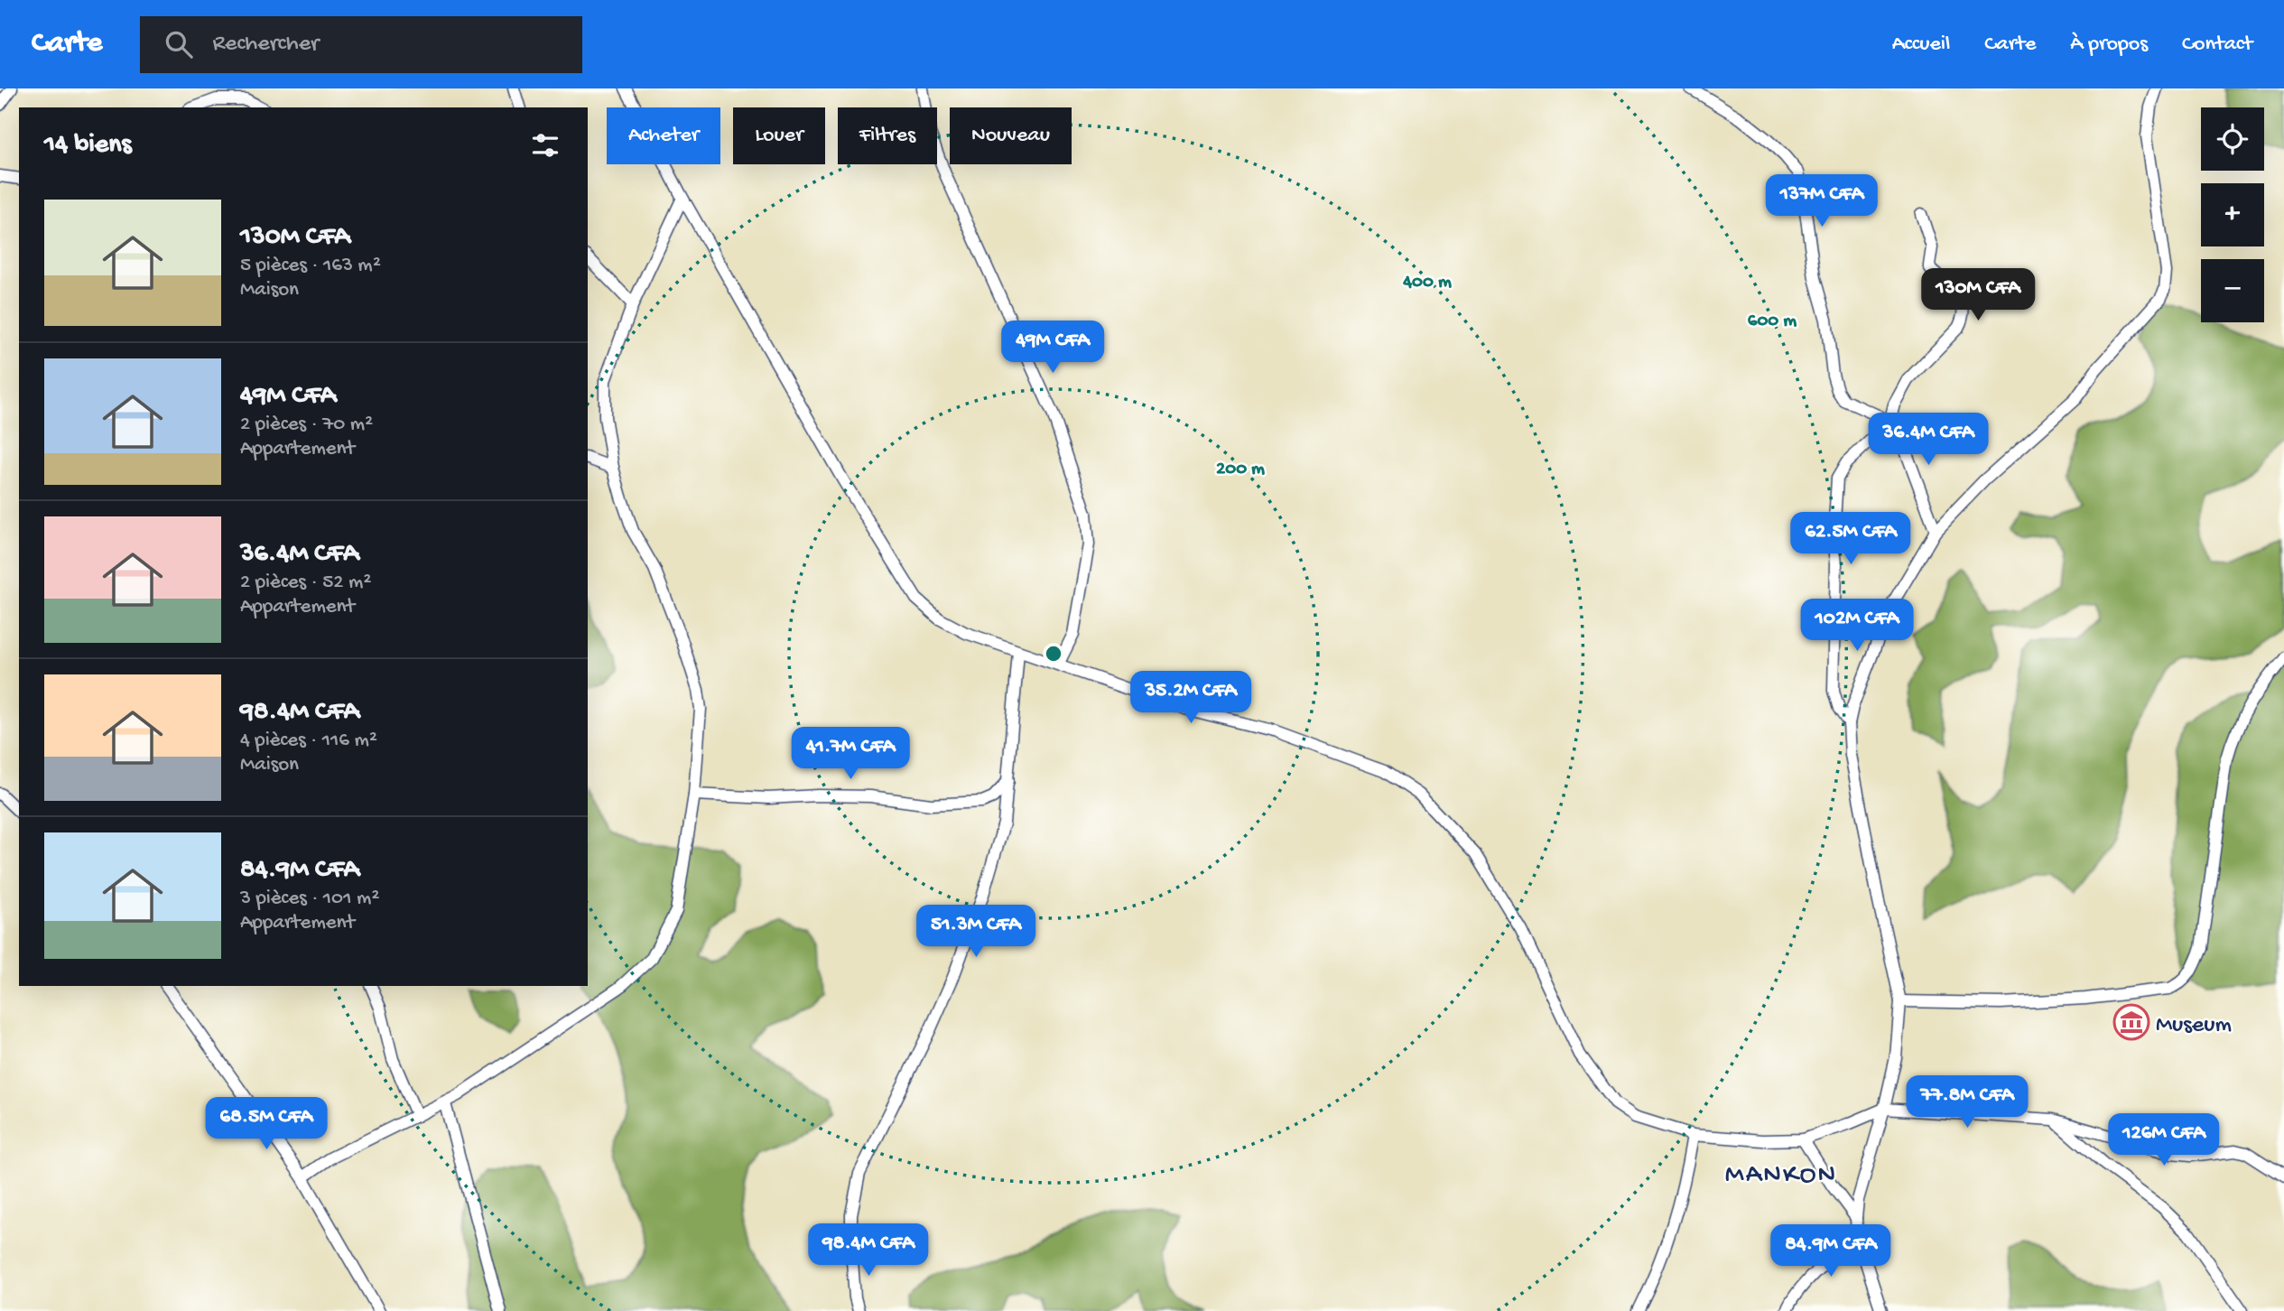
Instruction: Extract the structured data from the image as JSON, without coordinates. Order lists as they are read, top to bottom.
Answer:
{
  "districts": ["MANKON"],
  "places": {
    "museum": ["Museum"]
  },
  "page": {
    "header": "Carte",
    "search": "Rechercher",
    "nav": [
      "Accueil",
      "Carte",
      "À propos",
      "Contact"
    ],
    "map_buttons": ["+", "−"],
    "chip": [
      "Acheter",
      "Louer",
      "Filtres",
      "Nouveau"
    ],
    "heading": "14 biens",
    "price": [
      "137M CFA",
      "130M CFA",
      "49M CFA",
      "36.4M CFA",
      "62.5M CFA",
      "102M CFA",
      "35.2M CFA",
      "41.7M CFA",
      "51.3M CFA",
      "77.8M CFA",
      "68.5M CFA",
      "126M CFA",
      "98.4M CFA",
      "84.9M CFA"
    ],
    "list": [
      {
        "name": "130M CFA",
        "note": "5 pièces · 163 m² · Maison"
      },
      {
        "name": "49M CFA",
        "note": "2 pièces · 70 m² · Appartement"
      },
      {
        "name": "36.4M CFA",
        "note": "2 pièces · 52 m² · Appartement"
      },
      {
        "name": "98.4M CFA",
        "note": "4 pièces · 116 m² · Maison"
      },
      {
        "name": "84.9M CFA",
        "note": "3 pièces · 101 m² · Appartement"
      }
    ]
  },
  "rings": ["400 m", "600 m", "200 m"]
}
